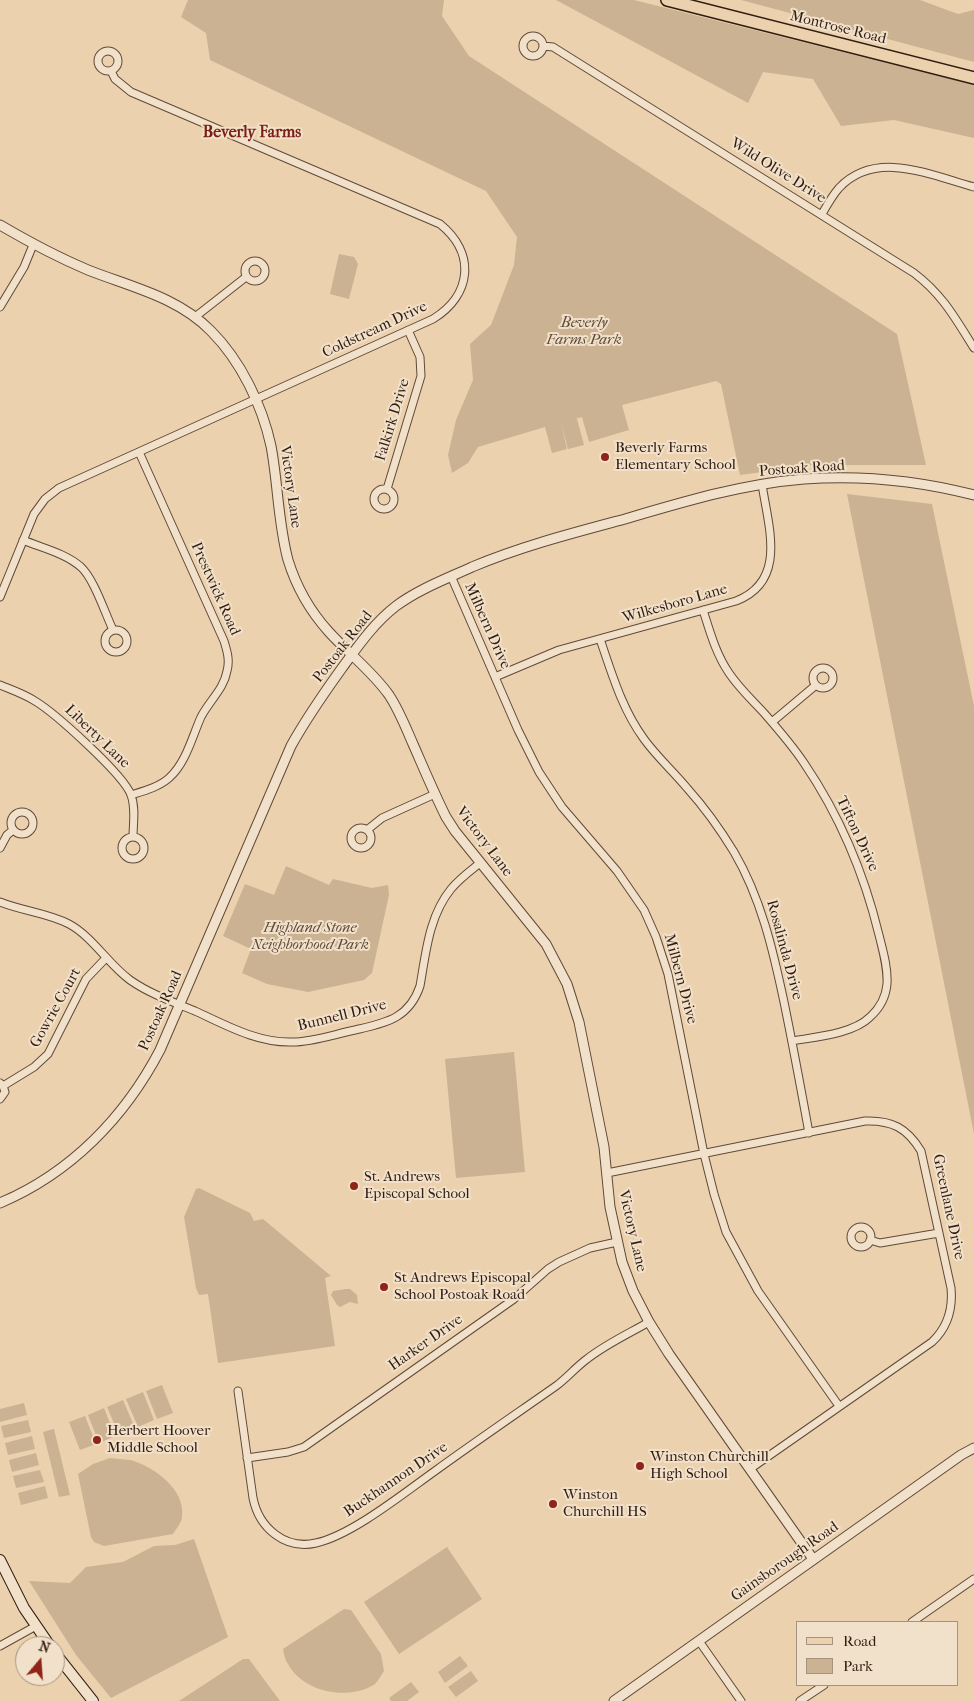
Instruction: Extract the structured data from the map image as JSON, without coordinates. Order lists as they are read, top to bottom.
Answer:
{
  "streets": {
    "main road": ["Montrose Road"],
    "street": [
      "Wild Olive Drive",
      "Coldstream Drive",
      "Falkirk Drive",
      "Postoak Road",
      "Victory Lane",
      "Prestwick Road",
      "Wilkesboro Lane",
      "Milbern Drive",
      "Liberty Lane",
      "Tifton Drive",
      "Rosalinda Drive",
      "Gowrie Court",
      "Bunnell Drive",
      "Greenlane Drive",
      "Harker Drive",
      "Buckhannon Drive",
      "Gainsborough Road"
    ]
  },
  "crossings": [
    ["Coldstream Drive", "Falkirk Drive"],
    ["Coldstream Drive", "Victory Lane"],
    ["Coldstream Drive", "Prestwick Road"],
    ["Postoak Road", "Victory Lane"],
    ["Postoak Road", "Wilkesboro Lane"],
    ["Postoak Road", "Milbern Drive"],
    ["Postoak Road", "Bunnell Drive"],
    ["Victory Lane", "Bunnell Drive"],
    ["Victory Lane", "Greenlane Drive"],
    ["Victory Lane", "Harker Drive"],
    ["Victory Lane", "Buckhannon Drive"],
    ["Victory Lane", "Gainsborough Road"],
    ["Prestwick Road", "Liberty Lane"],
    ["Wilkesboro Lane", "Milbern Drive"],
    ["Wilkesboro Lane", "Tifton Drive"],
    ["Wilkesboro Lane", "Rosalinda Drive"],
    ["Milbern Drive", "Greenlane Drive"],
    ["Tifton Drive", "Rosalinda Drive"],
    ["Rosalinda Drive", "Greenlane Drive"],
    ["Gowrie Court", "Bunnell Drive"],
    ["Harker Drive", "Buckhannon Drive"]
  ],
  "districts": ["Beverly Farms"],
  "parks": ["Beverly Farms Park", "Highland Stone Neighborhood Park"],
  "places": [
    "Beverly Farms Elementary School",
    "St. Andrews Episcopal School",
    "St Andrews Episcopal School Postoak Road",
    "Herbert Hoover Middle School",
    "Winston Churchill High School",
    "Winston Churchill HS"
  ],
  "legend": ["Road", "Park"],
  "north": "top"
}
